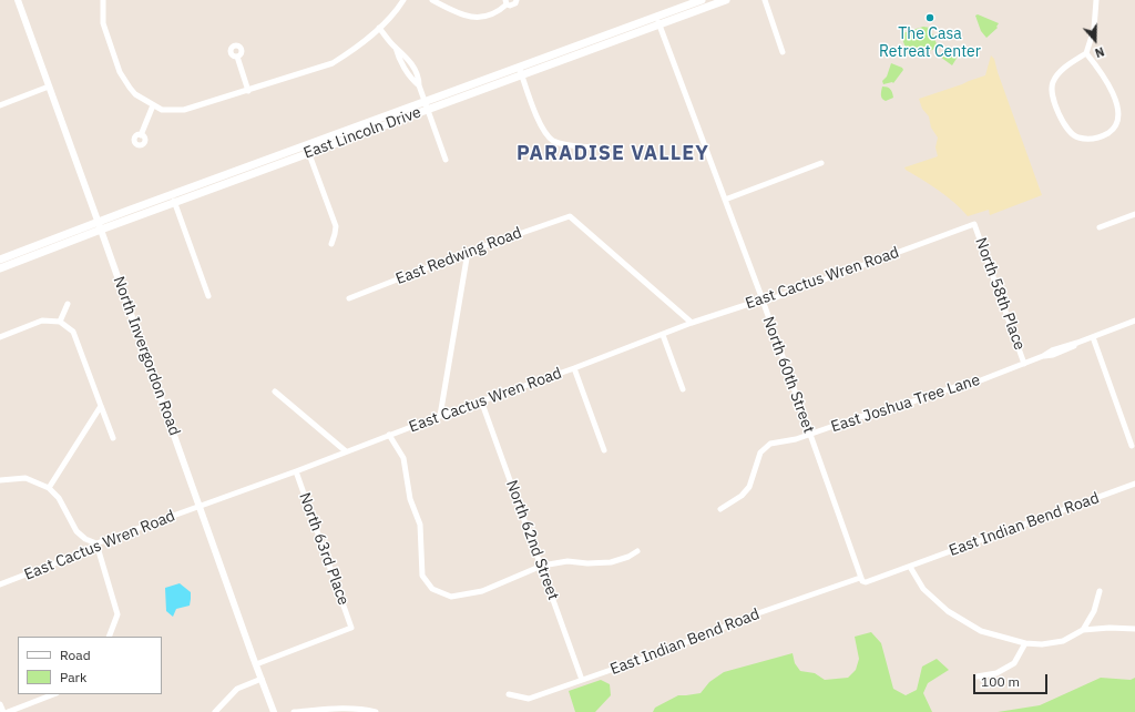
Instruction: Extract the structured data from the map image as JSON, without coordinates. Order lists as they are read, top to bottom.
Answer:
{
  "streets": {
    "main road": ["East Lincoln Drive"],
    "street": [
      "East Redwing Road",
      "East Cactus Wren Road",
      "North 58th Place",
      "North Invergordon Road",
      "North 60th Street",
      "East Joshua Tree Lane",
      "East Indian Bend Road",
      "North 62nd Street",
      "North 63rd Place"
    ]
  },
  "crossings": [
    ["East Lincoln Drive", "North Invergordon Road"],
    ["East Lincoln Drive", "North 60th Street"],
    ["East Redwing Road", "East Cactus Wren Road"],
    ["East Cactus Wren Road", "North 58th Place"],
    ["East Cactus Wren Road", "North Invergordon Road"],
    ["East Cactus Wren Road", "North 60th Street"],
    ["East Cactus Wren Road", "North 62nd Street"],
    ["East Cactus Wren Road", "North 63rd Place"],
    ["North 58th Place", "East Joshua Tree Lane"],
    ["North Invergordon Road", "North 63rd Place"],
    ["North 60th Street", "East Joshua Tree Lane"],
    ["North 60th Street", "East Indian Bend Road"],
    ["East Indian Bend Road", "North 62nd Street"]
  ],
  "districts": ["PARADISE VALLEY"],
  "places": ["The Casa Retreat Center"],
  "legend": ["Road", "Park"],
  "scale_bar": "100 m",
  "north": "bottom"
}
